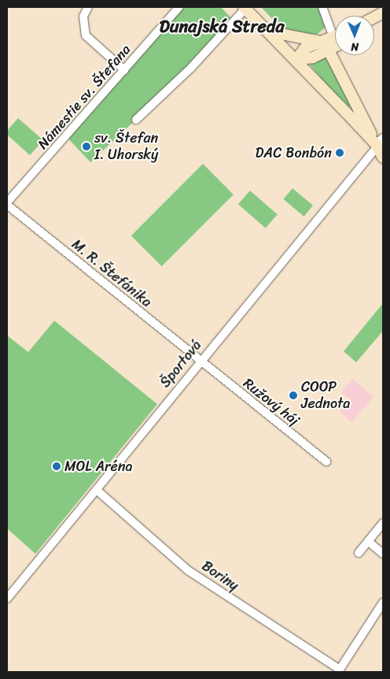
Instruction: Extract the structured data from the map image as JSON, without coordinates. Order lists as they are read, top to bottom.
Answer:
{
  "streets": {
    "street": [
      "Námestie sv. Štefana",
      "M. R. Štefánika",
      "Športová",
      "Ružový háj",
      "Boriny"
    ]
  },
  "crossings": [
    ["Námestie sv. Štefana", "M. R. Štefánika"],
    ["M. R. Štefánika", "Športová"],
    ["M. R. Štefánika", "Ružový háj"],
    ["Športová", "Ružový háj"],
    ["Športová", "Boriny"]
  ],
  "districts": ["Dunajská Streda"],
  "places": [
    "sv. Štefan I. Uhorský",
    "DAC Bonbón",
    "COOP Jednota",
    "MOL Aréna"
  ],
  "north": "bottom"
}
